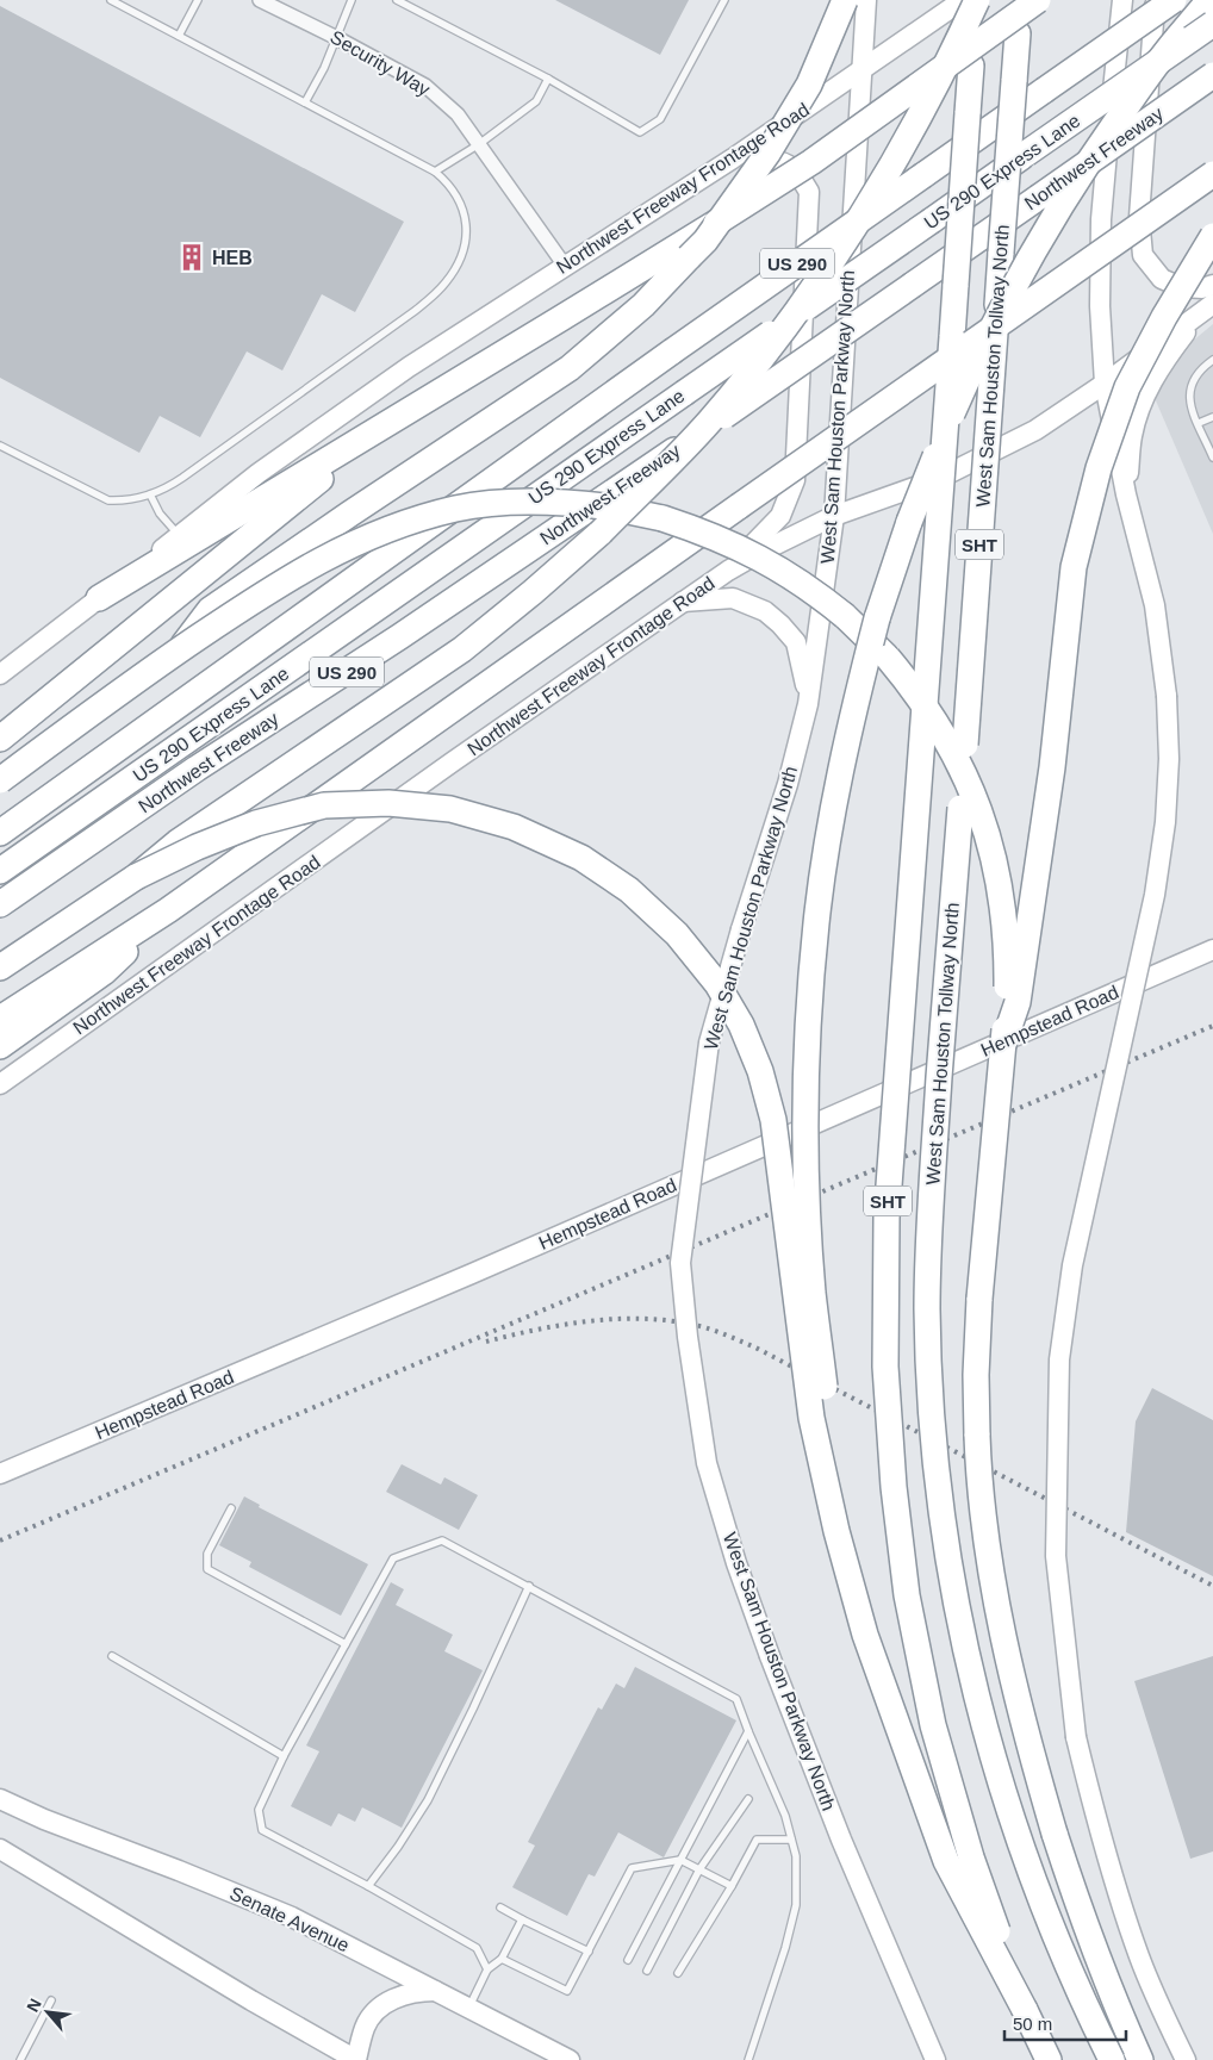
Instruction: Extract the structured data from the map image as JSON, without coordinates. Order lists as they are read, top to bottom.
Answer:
{
  "streets": {
    "highway": [
      "Northwest Freeway",
      "US 290 Express Lane",
      "US 290",
      "West Sam Houston Tollway North",
      "SHT"
    ],
    "main road": [
      "Northwest Freeway Frontage Road",
      "West Sam Houston Parkway North",
      "Hempstead Road",
      "Senate Avenue"
    ],
    "street": ["Security Way"]
  },
  "crossings": [
    ["Security Way", "Northwest Freeway Frontage Road"],
    ["Northwest Freeway Frontage Road", "West Sam Houston Parkway North"]
  ],
  "places": {
    "building": ["HEB"]
  },
  "scale_bar": "50 m",
  "north": "top left"
}
